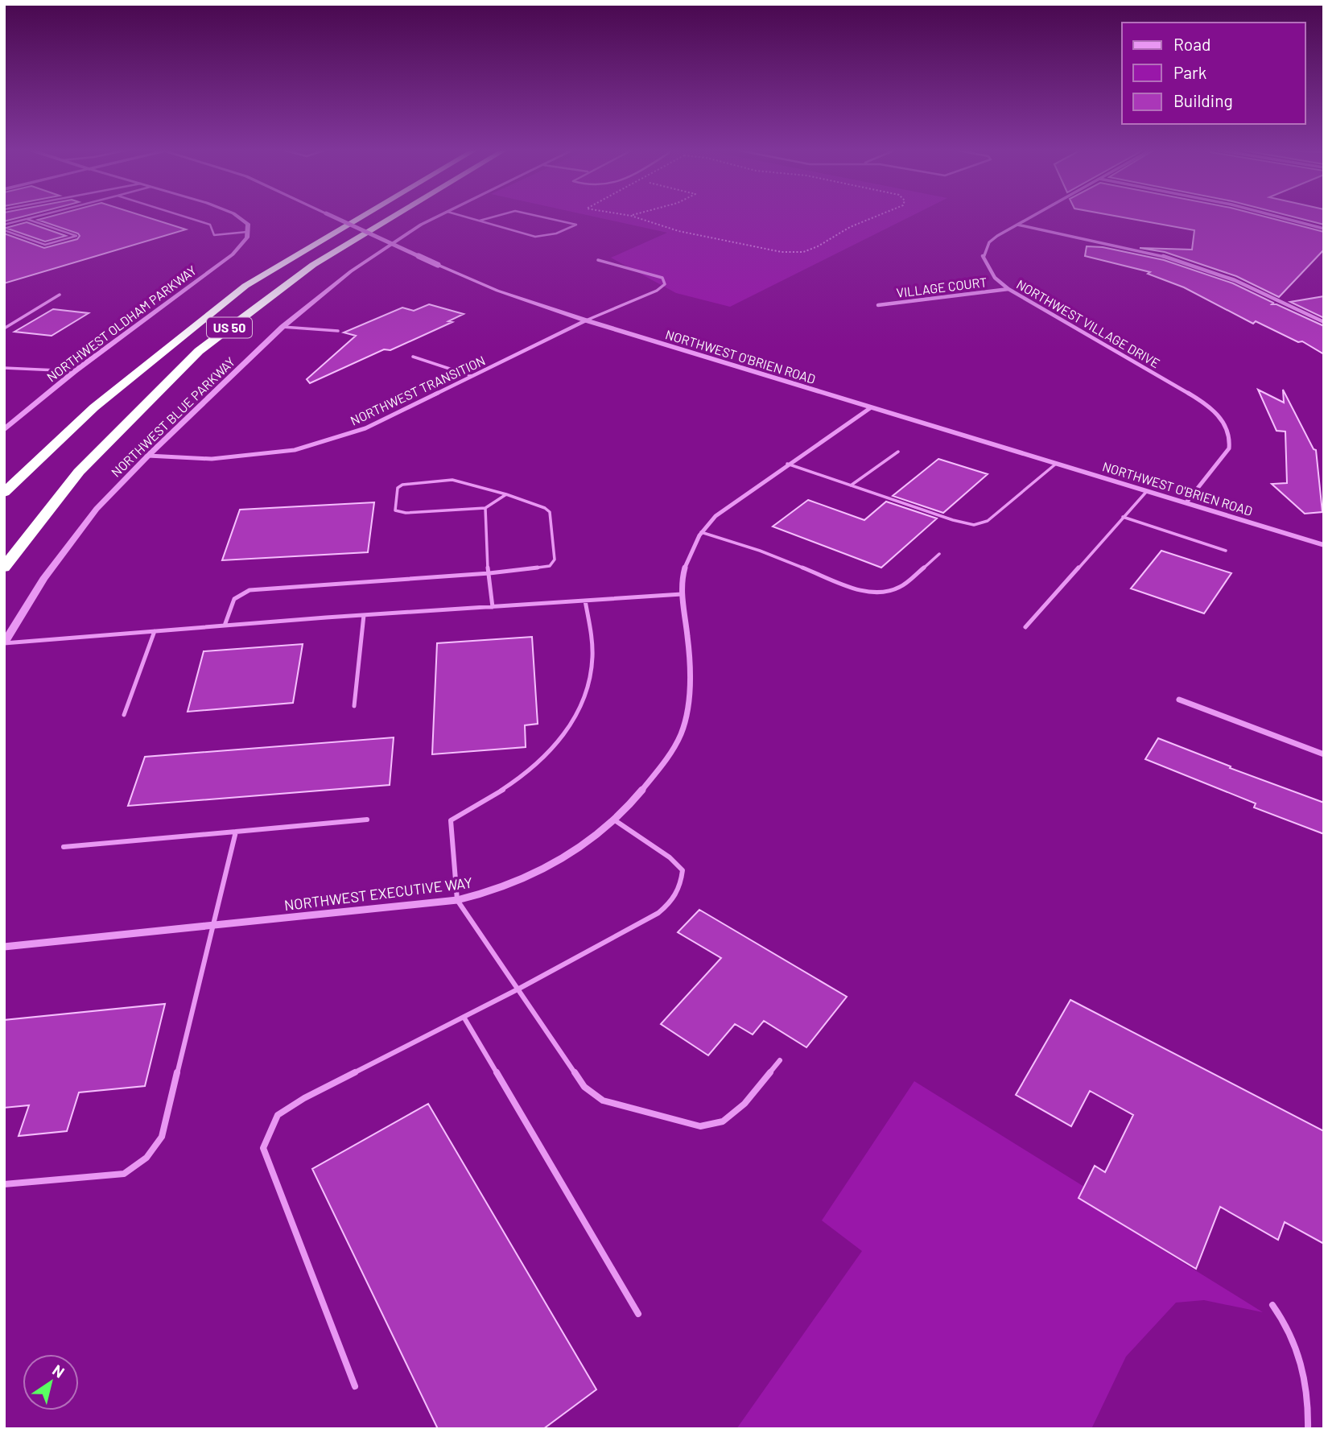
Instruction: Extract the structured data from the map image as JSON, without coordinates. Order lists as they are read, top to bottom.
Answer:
{
  "streets": {
    "highway": ["US 50"],
    "street": [
      "VILLAGE COURT",
      "NORTHWEST OLDHAM PARKWAY",
      "NORTHWEST VILLAGE DRIVE",
      "NORTHWEST O'BRIEN ROAD",
      "NORTHWEST TRANSITION",
      "NORTHWEST BLUE PARKWAY",
      "NORTHWEST EXECUTIVE WAY"
    ]
  },
  "crossings": [
    ["VILLAGE COURT", "NORTHWEST VILLAGE DRIVE"],
    ["NORTHWEST VILLAGE DRIVE", "NORTHWEST O'BRIEN ROAD"],
    ["NORTHWEST O'BRIEN ROAD", "NORTHWEST TRANSITION"],
    ["NORTHWEST O'BRIEN ROAD", "NORTHWEST EXECUTIVE WAY"],
    ["NORTHWEST TRANSITION", "NORTHWEST BLUE PARKWAY"]
  ],
  "legend": ["Road", "Park", "Building"],
  "north": "top right"
}
